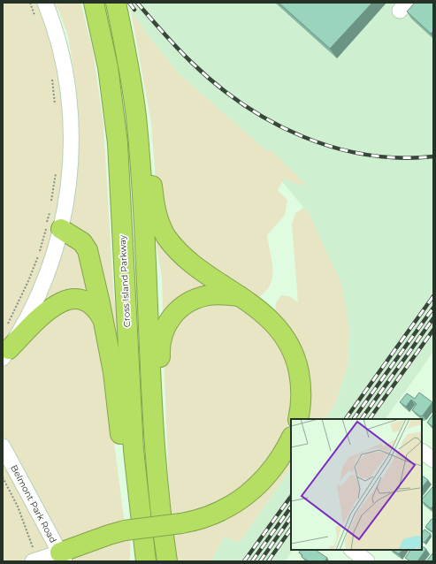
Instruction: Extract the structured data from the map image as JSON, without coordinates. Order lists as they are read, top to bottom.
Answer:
{
  "streets": {
    "highway": ["Cross Island Parkway"],
    "street": ["Belmont Park Road"]
  }
}
